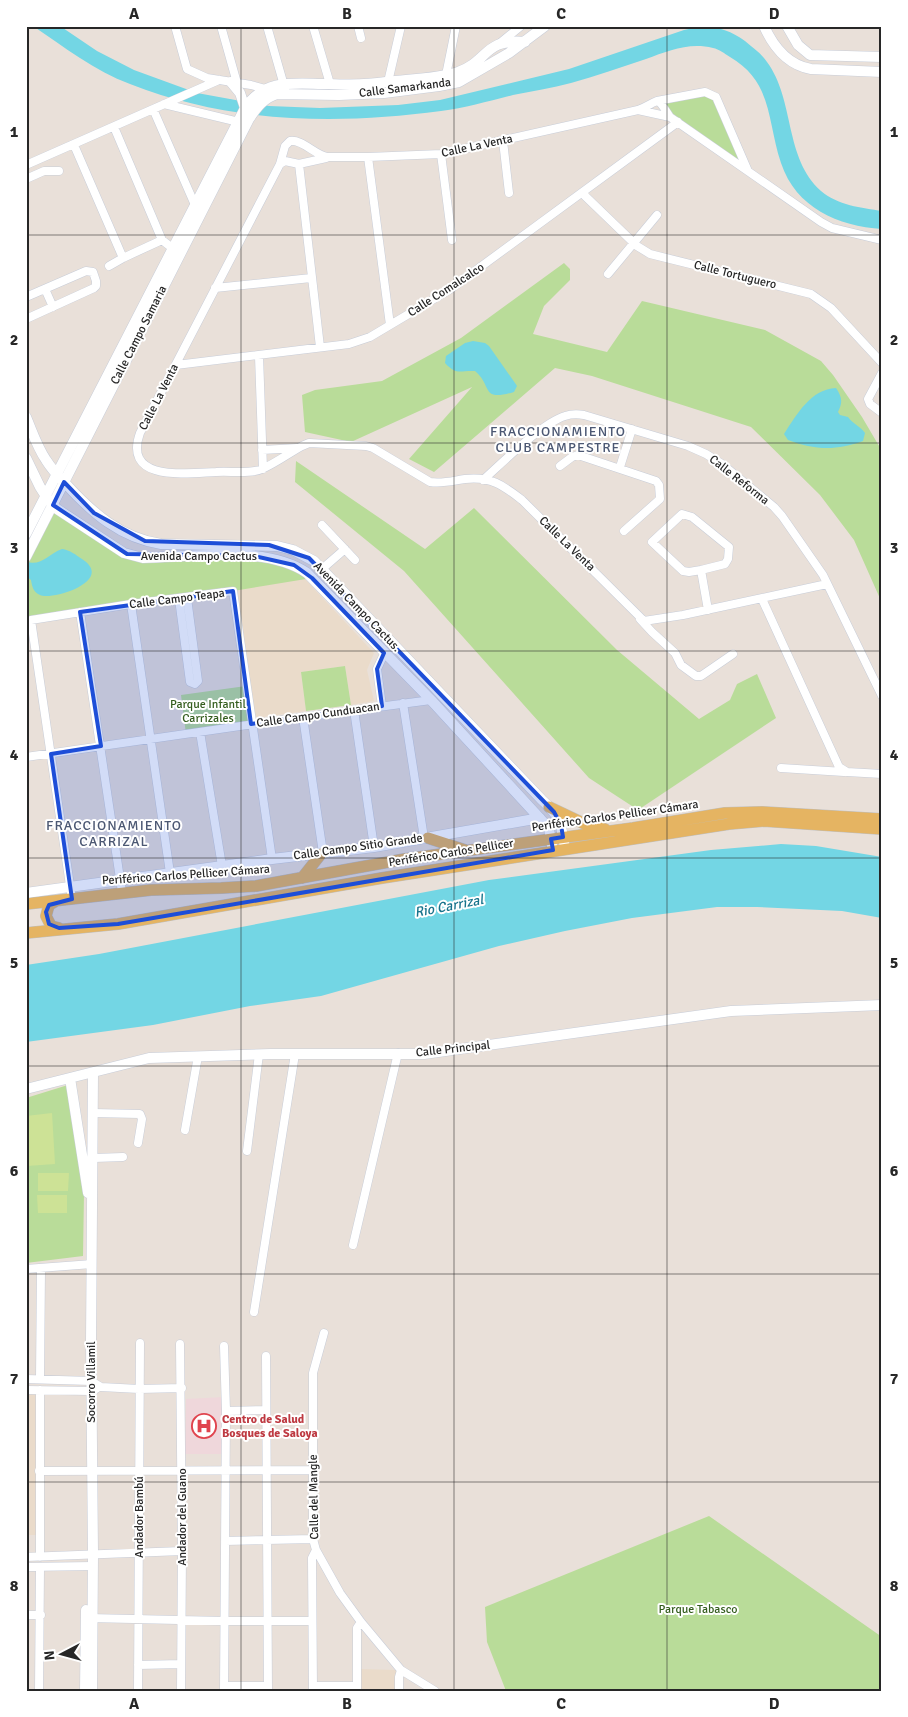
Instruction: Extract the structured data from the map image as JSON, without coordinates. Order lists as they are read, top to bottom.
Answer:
{
  "streets": {
    "main road": ["Periférico Carlos Pellicer Cámara", "Periférico Carlos Pellicer"],
    "street": [
      "Calle Samarkanda",
      "Calle La Venta",
      "Calle Tortuguero",
      "Calle Comalcalco",
      "Calle Campo Samaria",
      "Calle Reforma",
      "Avenida Campo Cactus",
      "Calle Campo Teapa",
      "Avenida Campo Cactus.",
      "Calle Campo Cunduacan",
      "Calle Campo Sitio Grande",
      "Calle Principal",
      "Socorro Villamil",
      "Calle del Mangle",
      "Andador Bambú",
      "Andador del Guano"
    ]
  },
  "crossings": [
    ["Calle La Venta", "Calle Comalcalco"],
    ["Calle La Venta", "Calle Reforma"],
    ["Calle Tortuguero", "Calle Comalcalco"],
    ["Calle Campo Samaria", "Avenida Campo Cactus"],
    ["Calle Campo Samaria", "Avenida Campo Cactus."],
    ["Avenida Campo Cactus", "Calle Campo Cunduacan"],
    ["Avenida Campo Cactus", "Periférico Carlos Pellicer Cámara"],
    ["Avenida Campo Cactus", "Calle Campo Sitio Grande"],
    ["Avenida Campo Cactus", "Periférico Carlos Pellicer"],
    ["Calle Campo Teapa", "Calle Campo Cunduacan"],
    ["Calle Campo Teapa", "Calle Campo Sitio Grande"],
    ["Avenida Campo Cactus.", "Periférico Carlos Pellicer Cámara"],
    ["Avenida Campo Cactus.", "Periférico Carlos Pellicer"],
    ["Periférico Carlos Pellicer Cámara", "Periférico Carlos Pellicer"],
    ["Calle Principal", "Socorro Villamil"]
  ],
  "districts": ["FRACCIONAMIENTO CLUB CAMPESTRE", "FRACCIONAMIENTO CARRIZAL"],
  "water": ["Rio Carrizal"],
  "parks": ["Parque Infantil Carrizales", "Parque Tabasco"],
  "places": {
    "hospital": ["Centro de Salud Bosques de Saloya"]
  },
  "north": "left",
  "grid": {
    "columns": [
      "A",
      "B",
      "C",
      "D"
    ],
    "rows": [
      "1",
      "2",
      "3",
      "4",
      "5",
      "6",
      "7",
      "8"
    ]
  }
}
